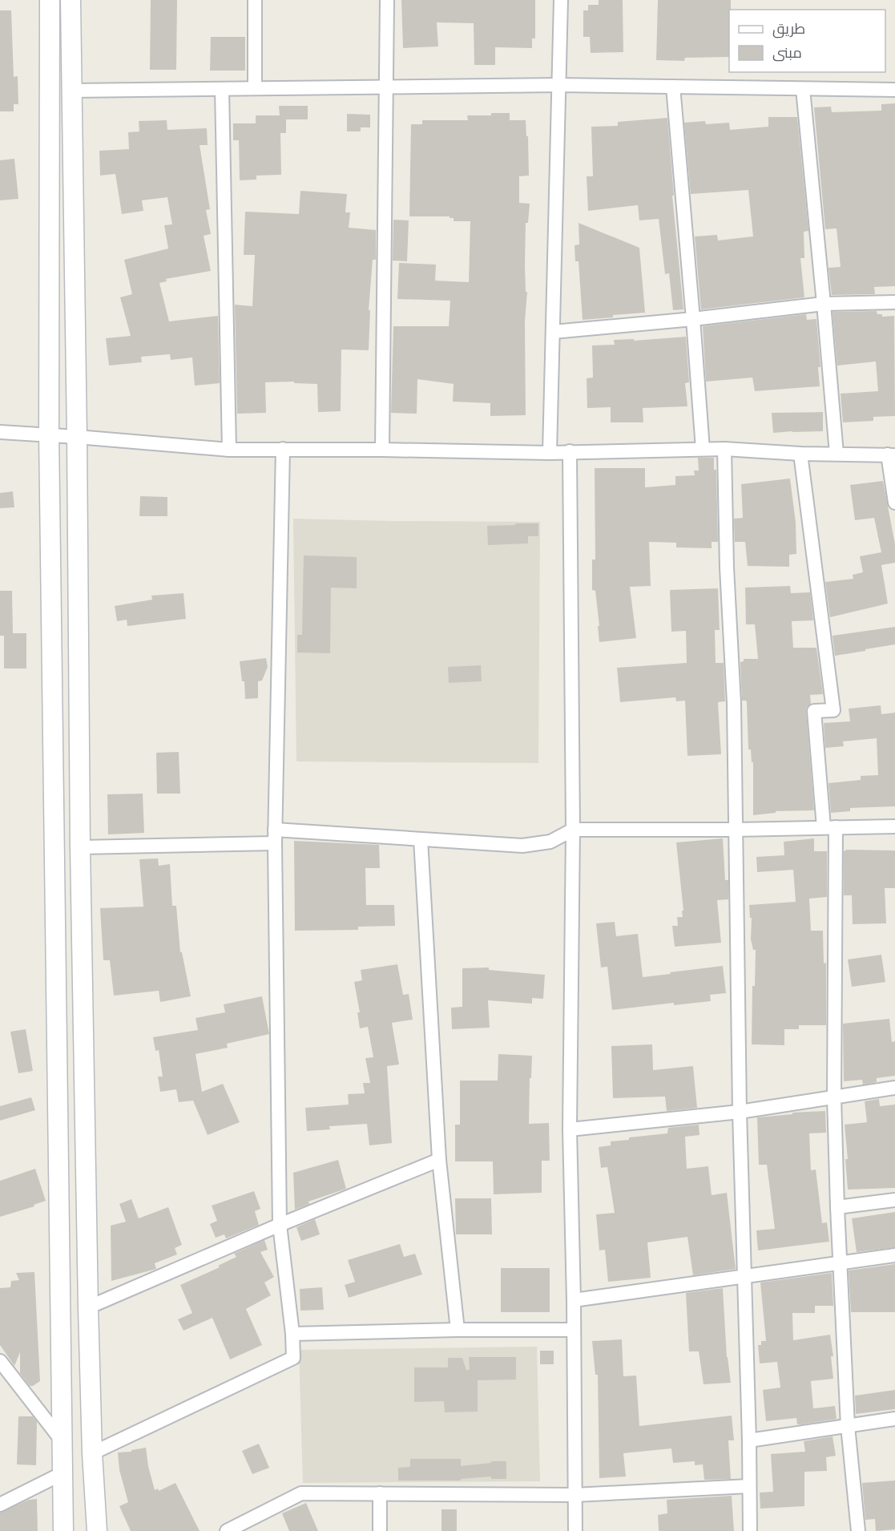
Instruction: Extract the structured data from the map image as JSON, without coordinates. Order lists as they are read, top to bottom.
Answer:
{
  "legend": ["طريق", "مبنى"]
}
